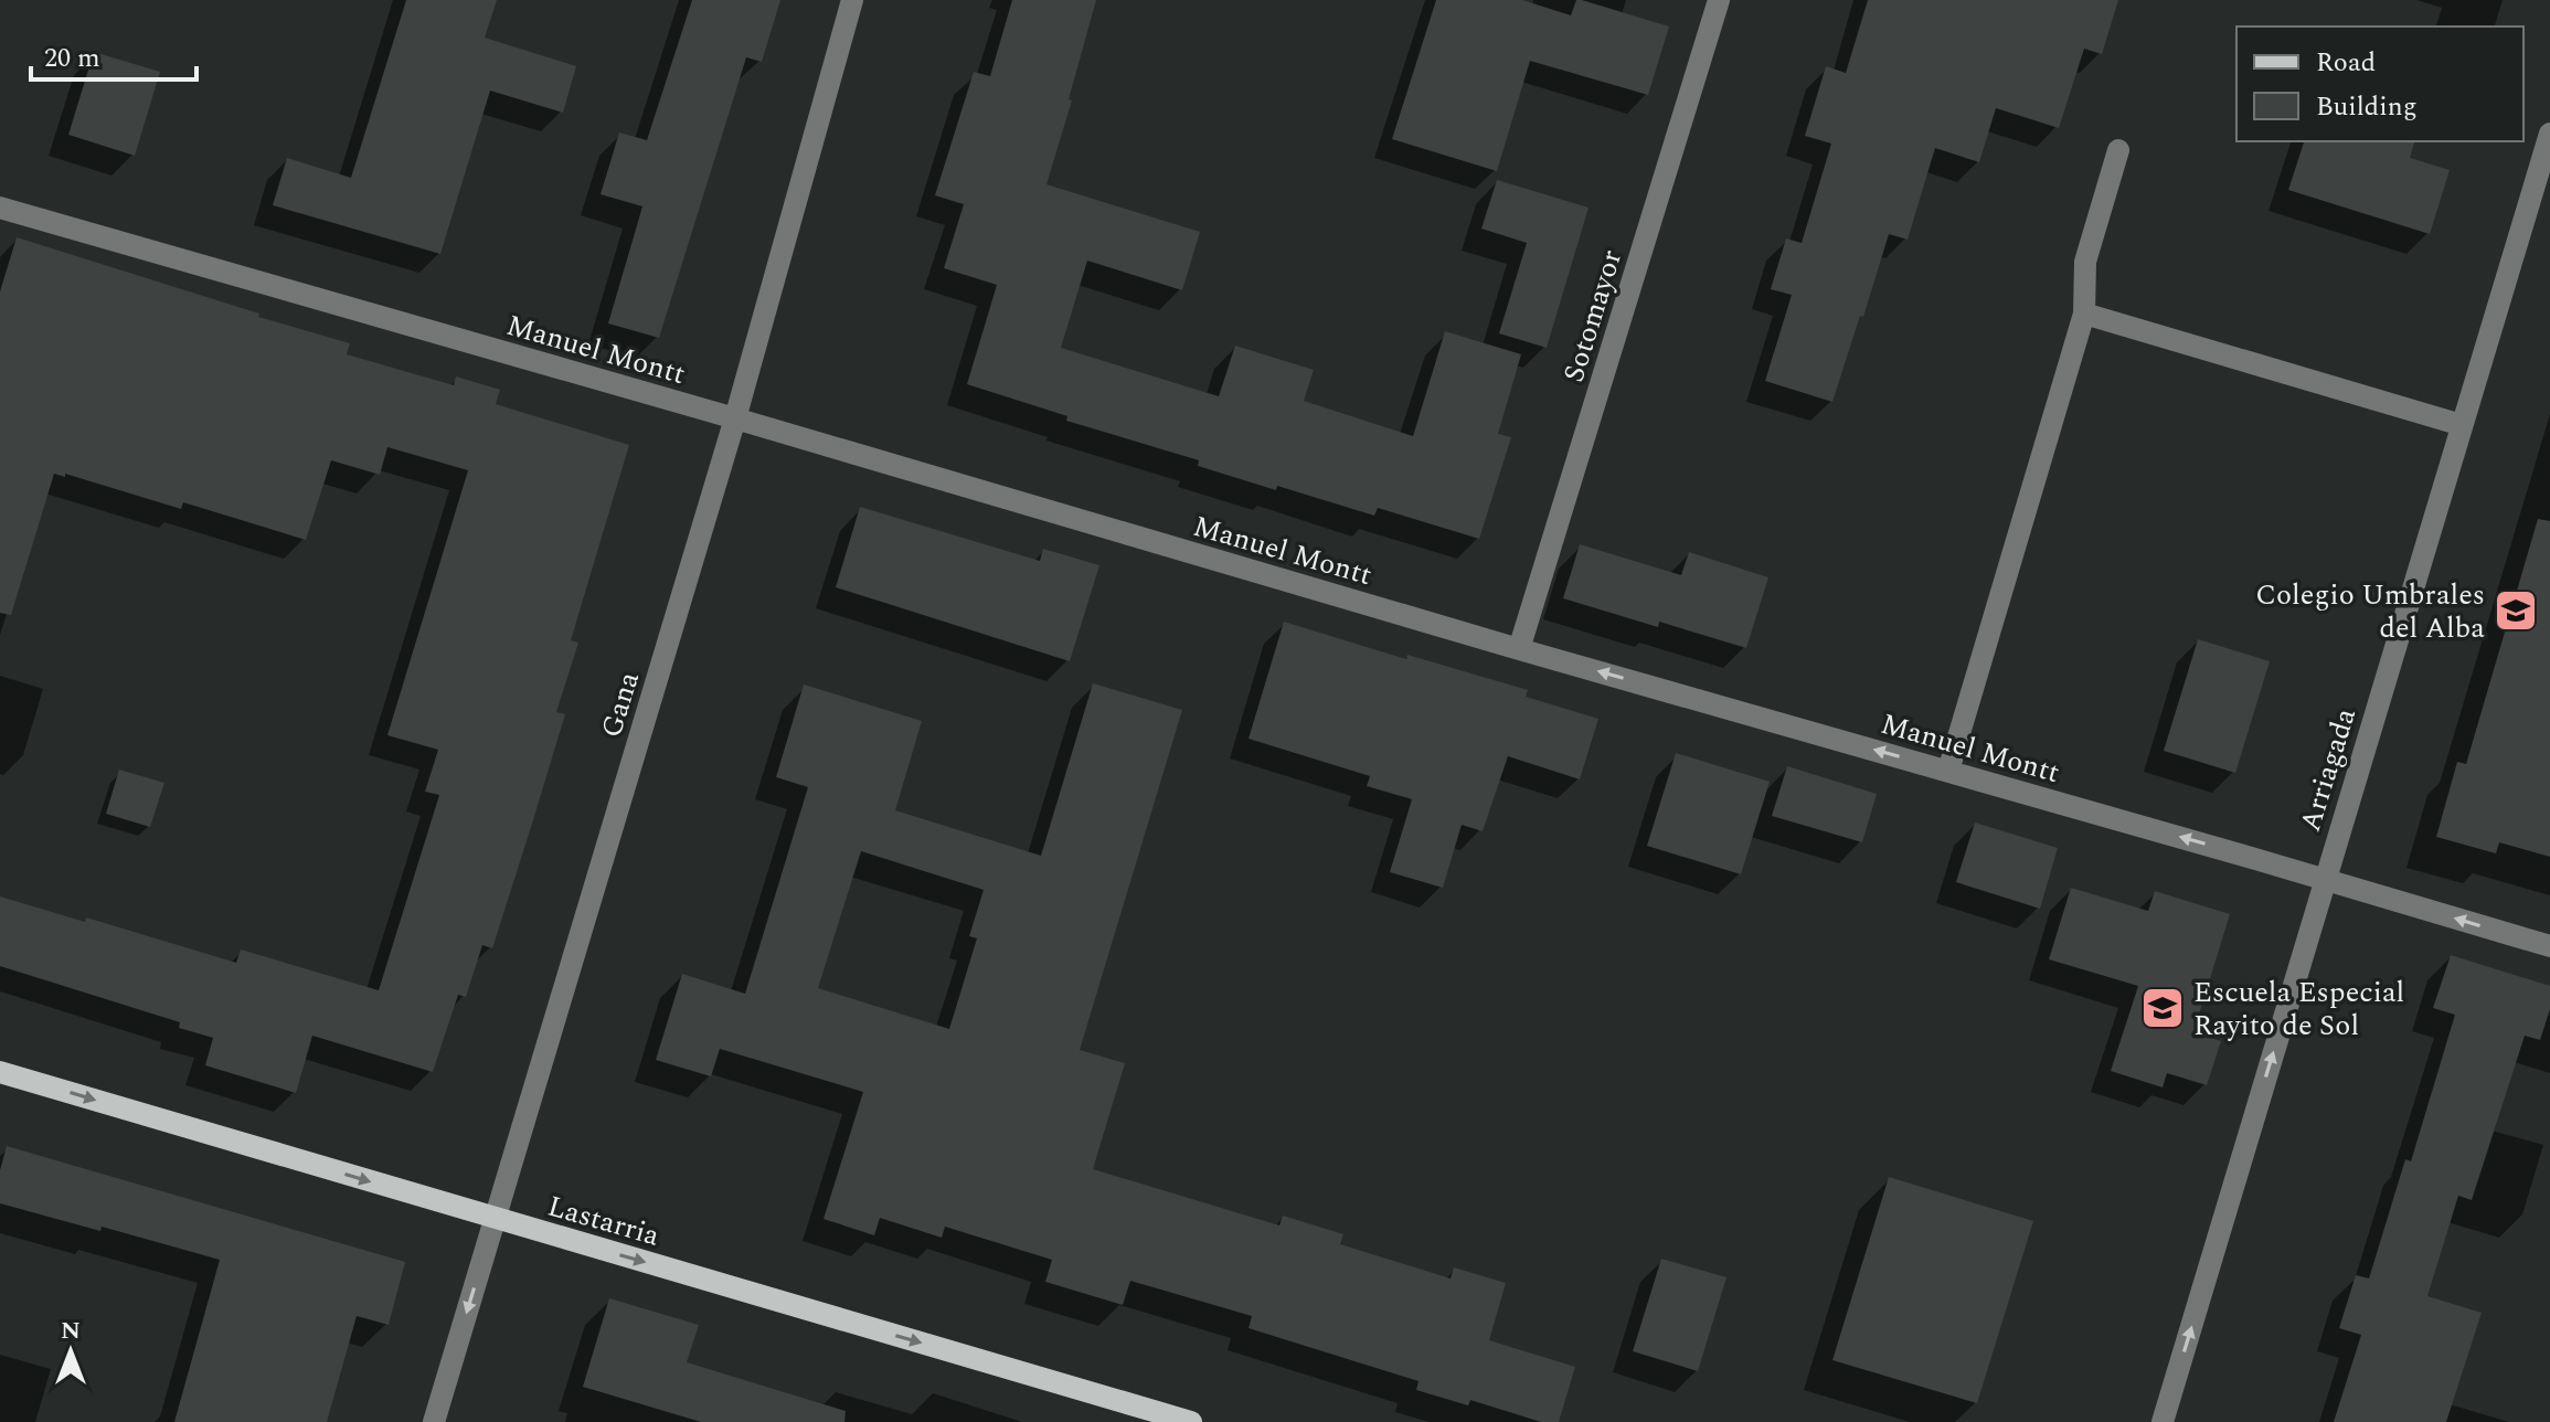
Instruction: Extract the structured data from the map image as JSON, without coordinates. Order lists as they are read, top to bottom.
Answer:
{
  "streets": {
    "main road": ["Lastarria"],
    "street": [
      "Sotomayor",
      "Manuel Montt",
      "Gana",
      "Arriagada"
    ]
  },
  "crossings": [
    ["Sotomayor", "Manuel Montt"],
    ["Manuel Montt", "Gana"],
    ["Manuel Montt", "Arriagada"],
    ["Gana", "Lastarria"]
  ],
  "one_way": ["Manuel Montt", "Arriagada", "Lastarria"],
  "places": {
    "school or university": ["Colegio Umbrales del Alba", "Escuela Especial Rayito de Sol"]
  },
  "legend": ["Road", "Building"],
  "scale_bar": "20 m",
  "north": "top"
}
